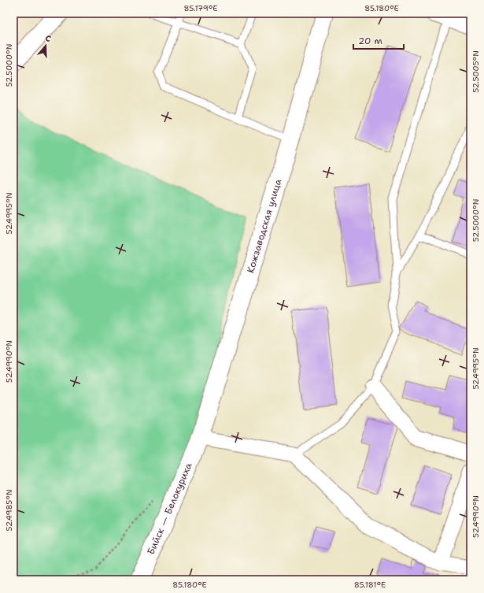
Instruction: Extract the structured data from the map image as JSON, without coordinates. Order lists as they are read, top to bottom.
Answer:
{
  "streets": {
    "main road": ["Кожзаводская улица", "Бийск — Белокуриха"]
  },
  "crossings": [
    ["Кожзаводская улица", "Бийск — Белокуриха"]
  ],
  "scale_bar": "20 m",
  "north": "top",
  "coordinates": [
    "85.179°E",
    "85.180°E",
    "52.5000°N",
    "52.5005°N",
    "52.4995°N",
    "52.4990°N",
    "52.4985°N",
    "85.181°E"
  ]
}
